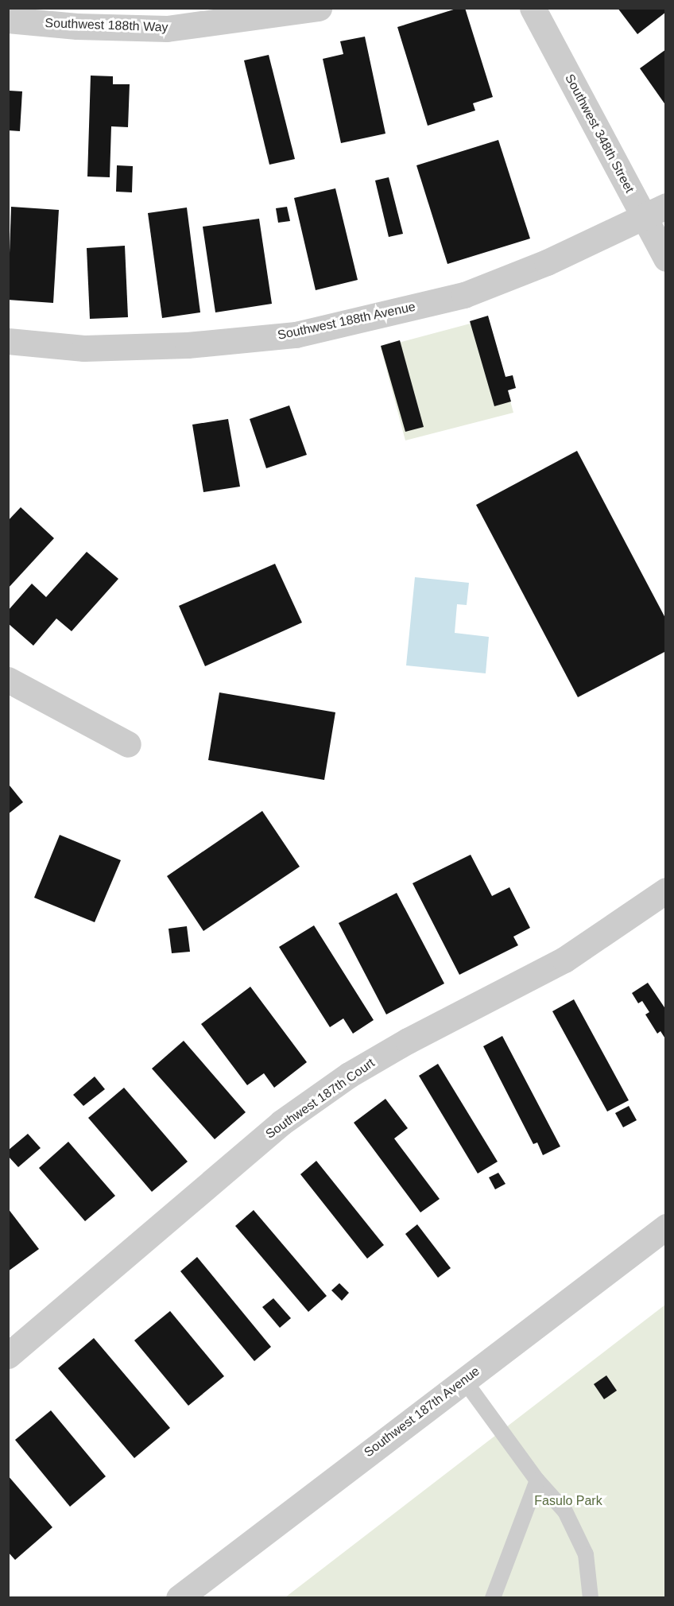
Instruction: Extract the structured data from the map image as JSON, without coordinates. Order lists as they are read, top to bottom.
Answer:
{
  "streets": {
    "street": [
      "Southwest 188th Way",
      "Southwest 348th Street",
      "Southwest 188th Avenue",
      "Southwest 187th Court",
      "Southwest 187th Avenue"
    ]
  },
  "crossings": [
    ["Southwest 348th Street", "Southwest 188th Avenue"]
  ],
  "parks": ["Fasulo Park"]
}
